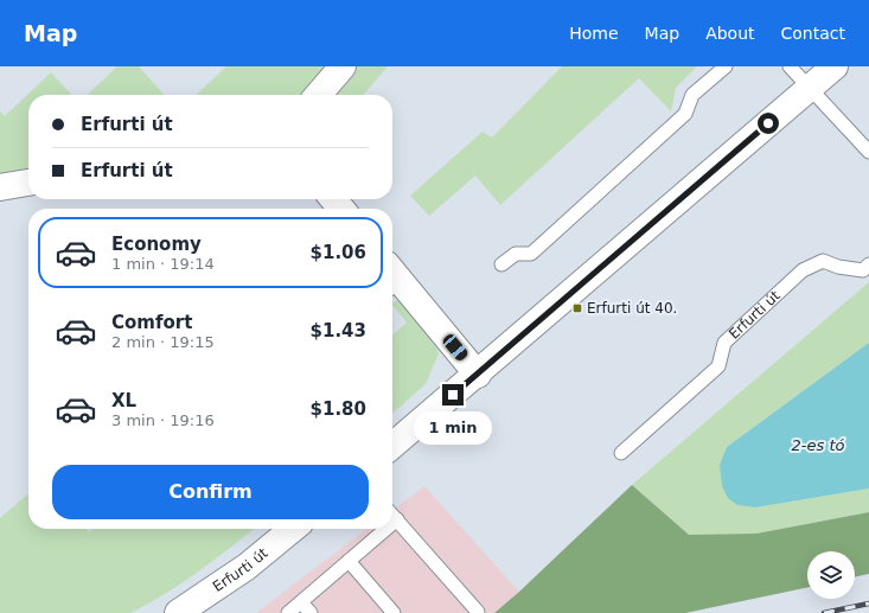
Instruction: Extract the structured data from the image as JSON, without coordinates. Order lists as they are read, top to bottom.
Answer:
{
  "streets": {
    "street": ["Erfurti út"]
  },
  "water": ["2-es tó"],
  "places": {
    "transit": ["Erfurti út 40."]
  },
  "page": {
    "header": "Map",
    "nav": [
      "Home",
      "Map",
      "About",
      "Contact"
    ],
    "banner": ["Erfurti út", "Erfurti út"],
    "list": [
      {
        "name": "Economy",
        "note": "1 min · 19:14",
        "value": "$1.06"
      },
      {
        "name": "Comfort",
        "note": "2 min · 19:15",
        "value": "$1.43"
      },
      {
        "name": "XL",
        "note": "3 min · 19:16",
        "value": "$1.80"
      }
    ],
    "bubble": "1 min",
    "buttons": "Confirm"
  }
}
